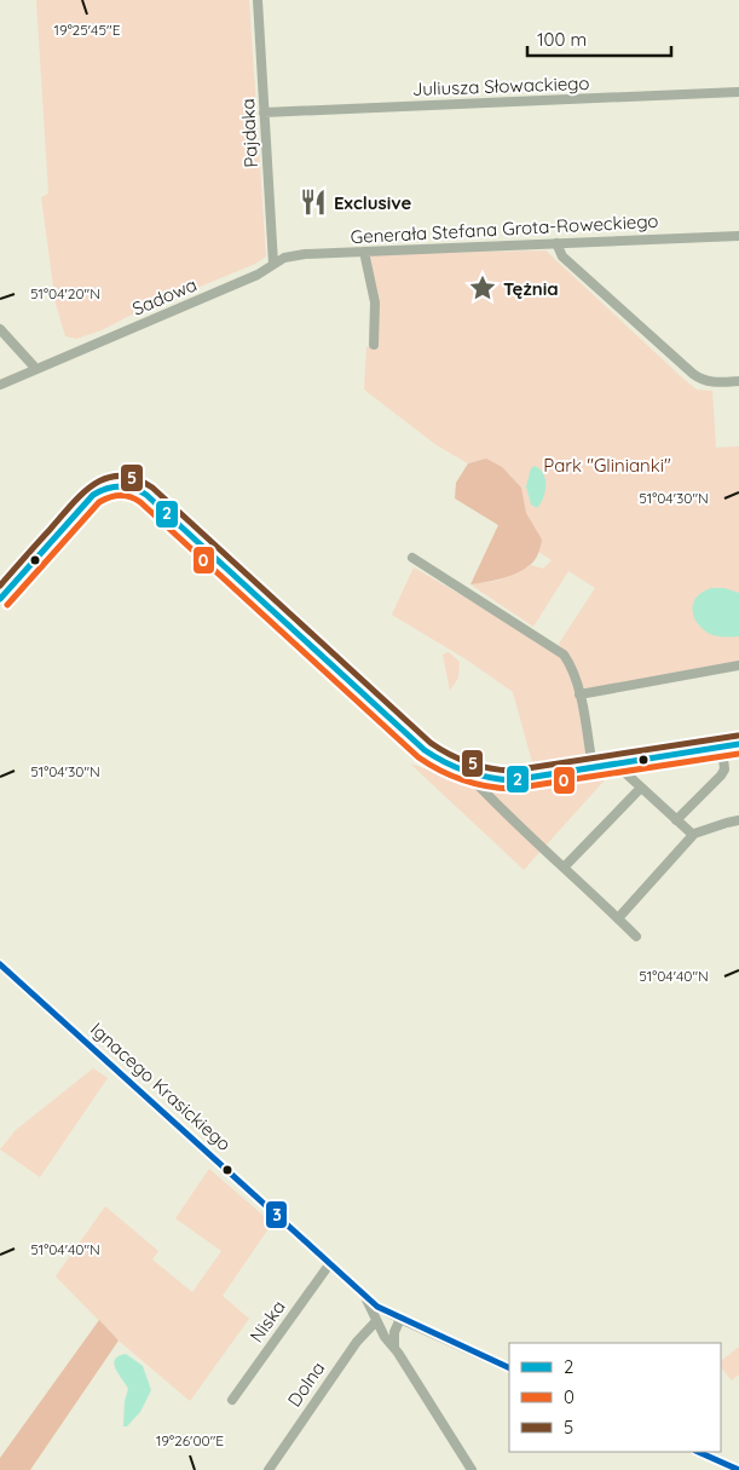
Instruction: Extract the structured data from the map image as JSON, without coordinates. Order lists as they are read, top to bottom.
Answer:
{
  "streets": {
    "street": [
      "Juliusza Słowackiego",
      "Pajdaka",
      "Generała Stefana Grota-Roweckiego",
      "Sadowa",
      "Ignacego Krasickiego",
      "Niska",
      "Dolna"
    ]
  },
  "crossings": [
    ["Juliusza Słowackiego", "Pajdaka"],
    ["Pajdaka", "Generała Stefana Grota-Roweckiego"],
    ["Pajdaka", "Sadowa"],
    ["Generała Stefana Grota-Roweckiego", "Sadowa"],
    ["Ignacego Krasickiego", "Niska"]
  ],
  "parks": ["Park \"Glinianki\""],
  "places": {
    "restaurant": ["Exclusive"],
    "place": ["Tężnia"]
  },
  "lines": [
    "transit line 5",
    "transit line 2",
    "transit line 0",
    "transit line 3"
  ],
  "legend": ["2", "0", "5"],
  "scale_bar": "100 m",
  "coordinates": [
    "19°25'45\"E",
    "51°04'20\"N",
    "51°04'30\"N",
    "51°04'40\"N",
    "19°26'00\"E"
  ]
}
